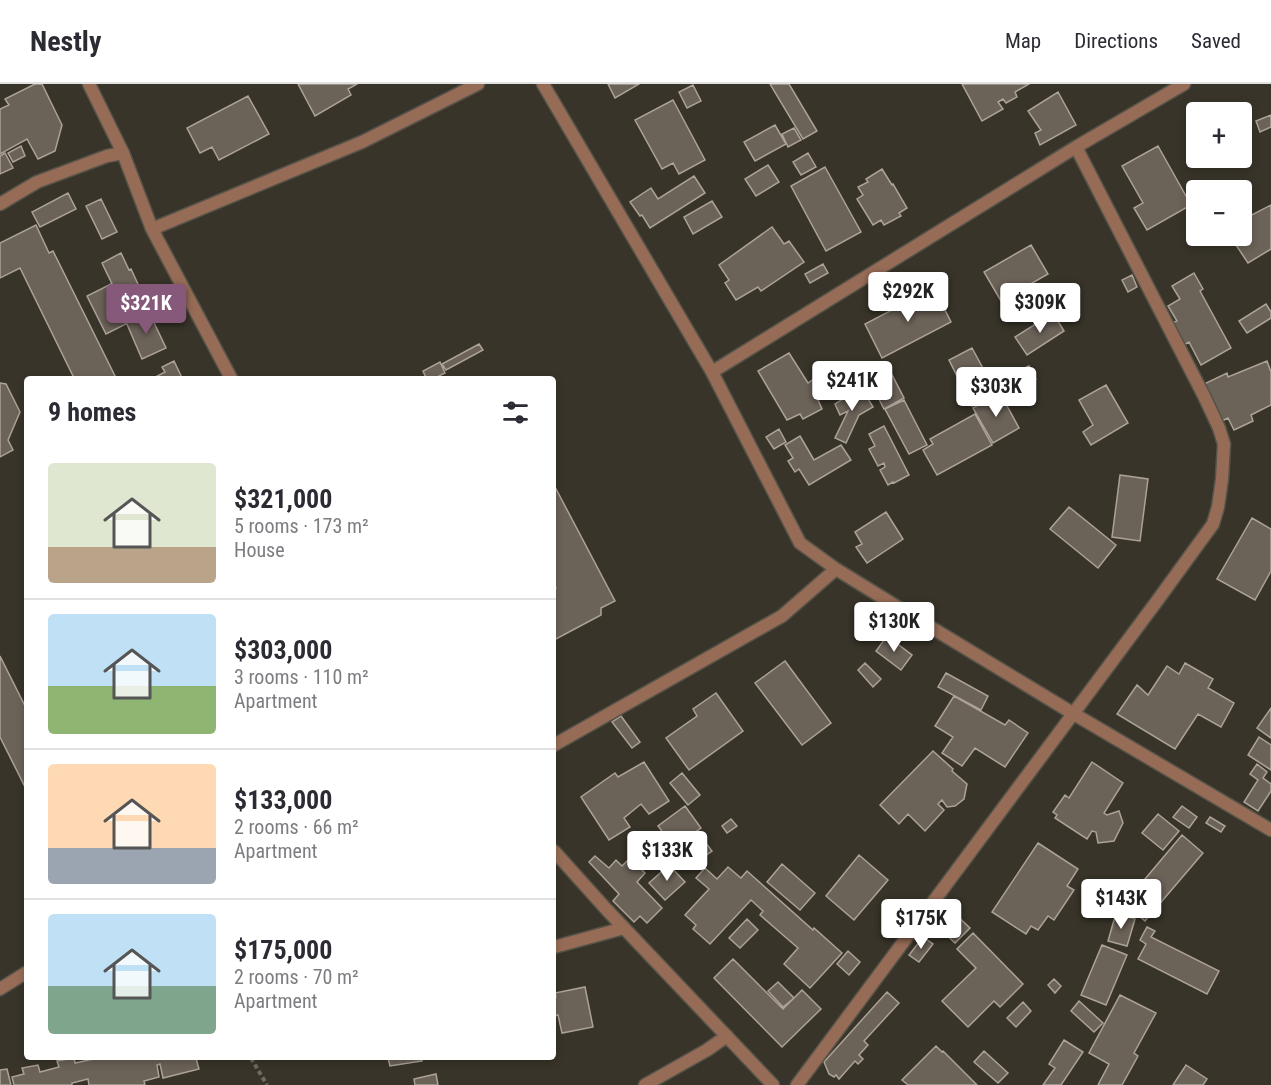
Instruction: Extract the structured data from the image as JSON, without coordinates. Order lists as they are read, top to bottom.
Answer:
{
  "page": {
    "header": "Nestly",
    "nav": ["Map", "Directions", "Saved"],
    "map_buttons": ["+", "−"],
    "price": [
      "$292K",
      "$309K",
      "$321K",
      "$241K",
      "$303K",
      "$130K",
      "$133K",
      "$143K",
      "$175K"
    ],
    "heading": "9 homes",
    "list": [
      {
        "name": "$321,000",
        "note": "5 rooms · 173 m² · House"
      },
      {
        "name": "$303,000",
        "note": "3 rooms · 110 m² · Apartment"
      },
      {
        "name": "$133,000",
        "note": "2 rooms · 66 m² · Apartment"
      },
      {
        "name": "$175,000",
        "note": "2 rooms · 70 m² · Apartment"
      }
    ]
  }
}
